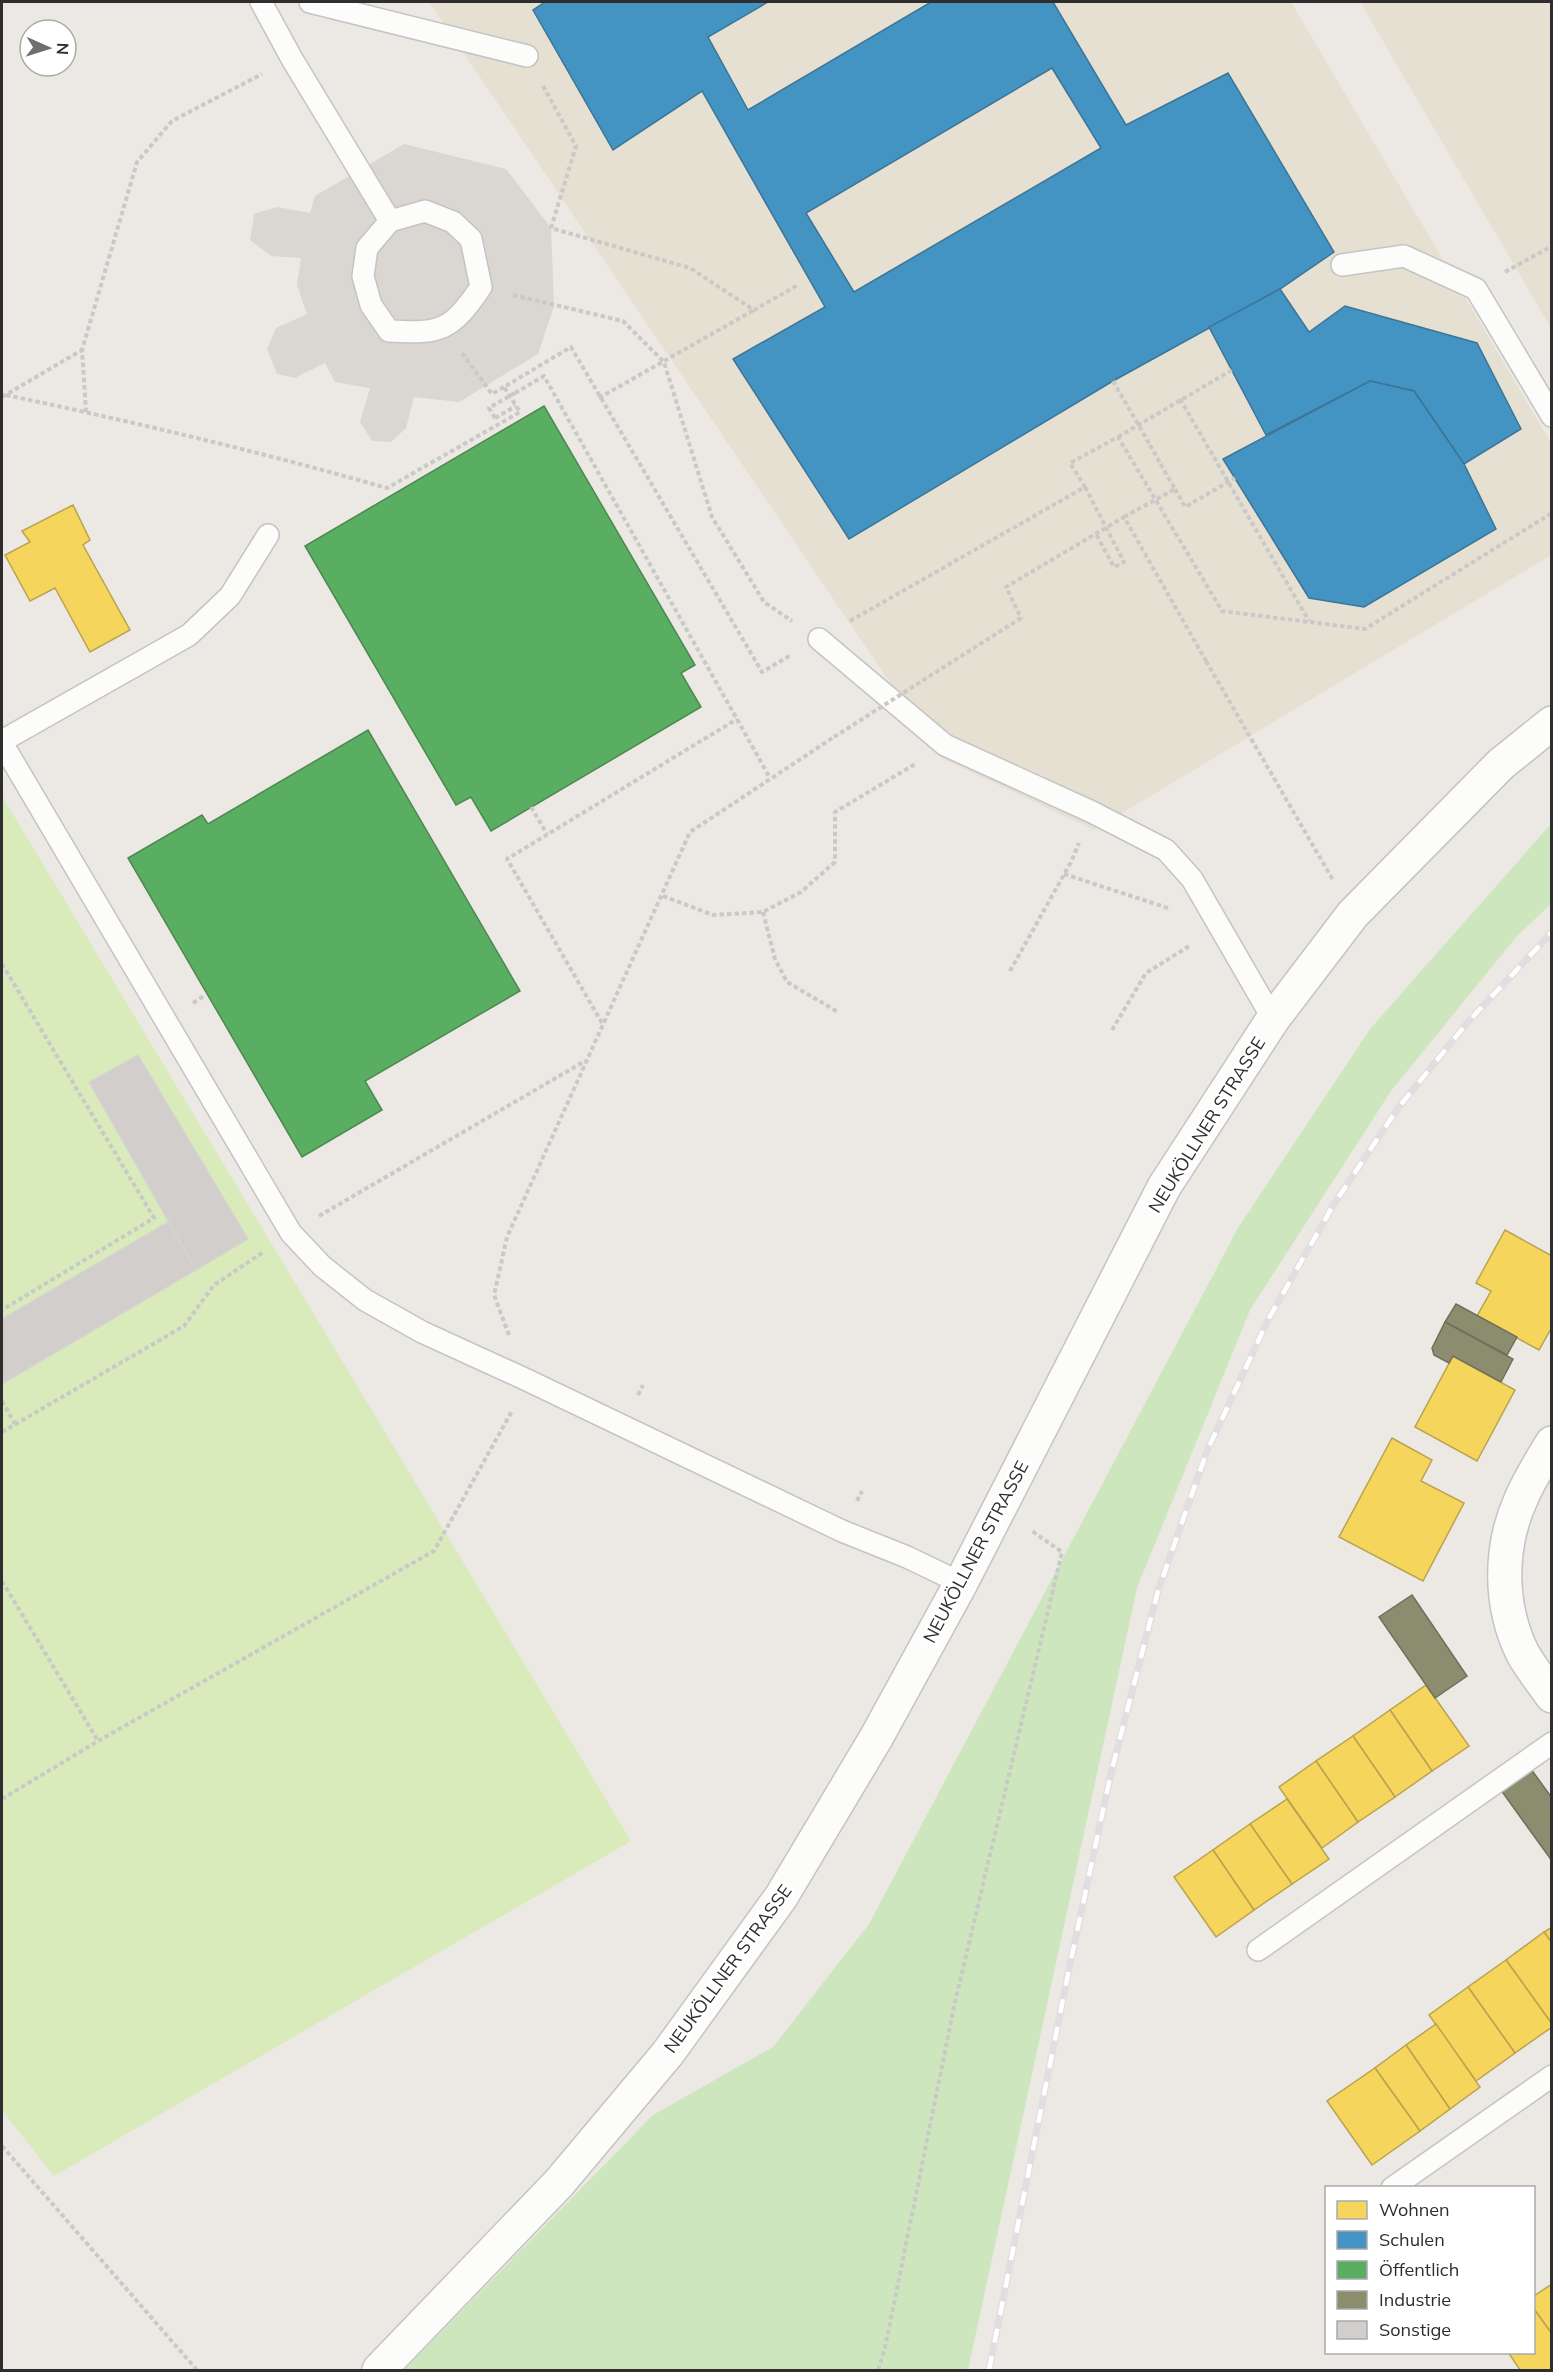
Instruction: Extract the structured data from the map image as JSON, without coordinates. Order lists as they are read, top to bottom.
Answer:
{
  "streets": {
    "street": ["NEUKÖLLNER STRASSE"]
  },
  "legend": [
    "Wohnen",
    "Schulen",
    "Öffentlich",
    "Industrie",
    "Sonstige"
  ],
  "north": "right"
}
